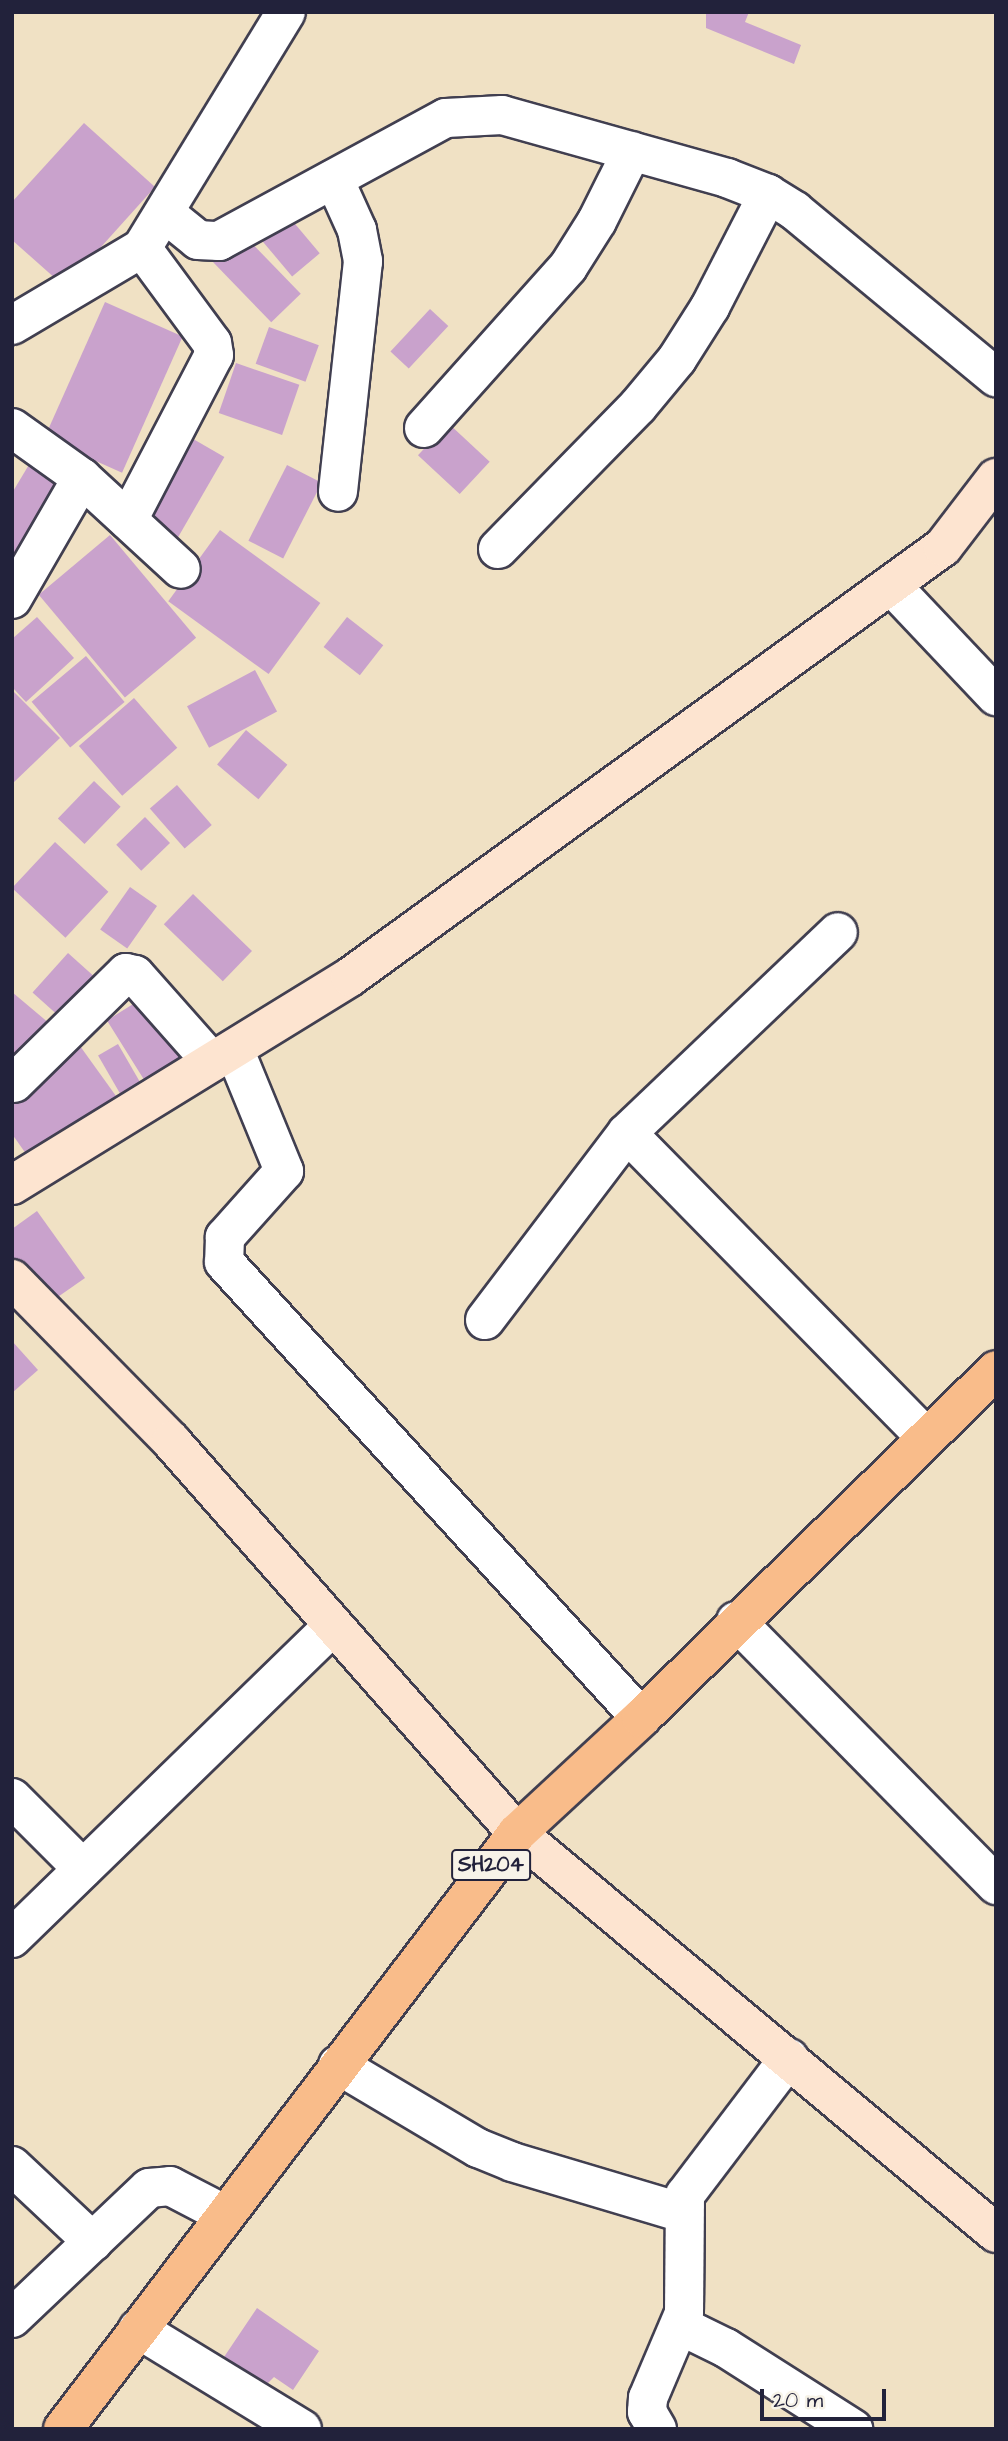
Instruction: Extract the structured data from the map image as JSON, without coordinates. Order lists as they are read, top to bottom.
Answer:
{
  "streets": {
    "main road": ["SH204"]
  },
  "scale_bar": "20 m"
}
